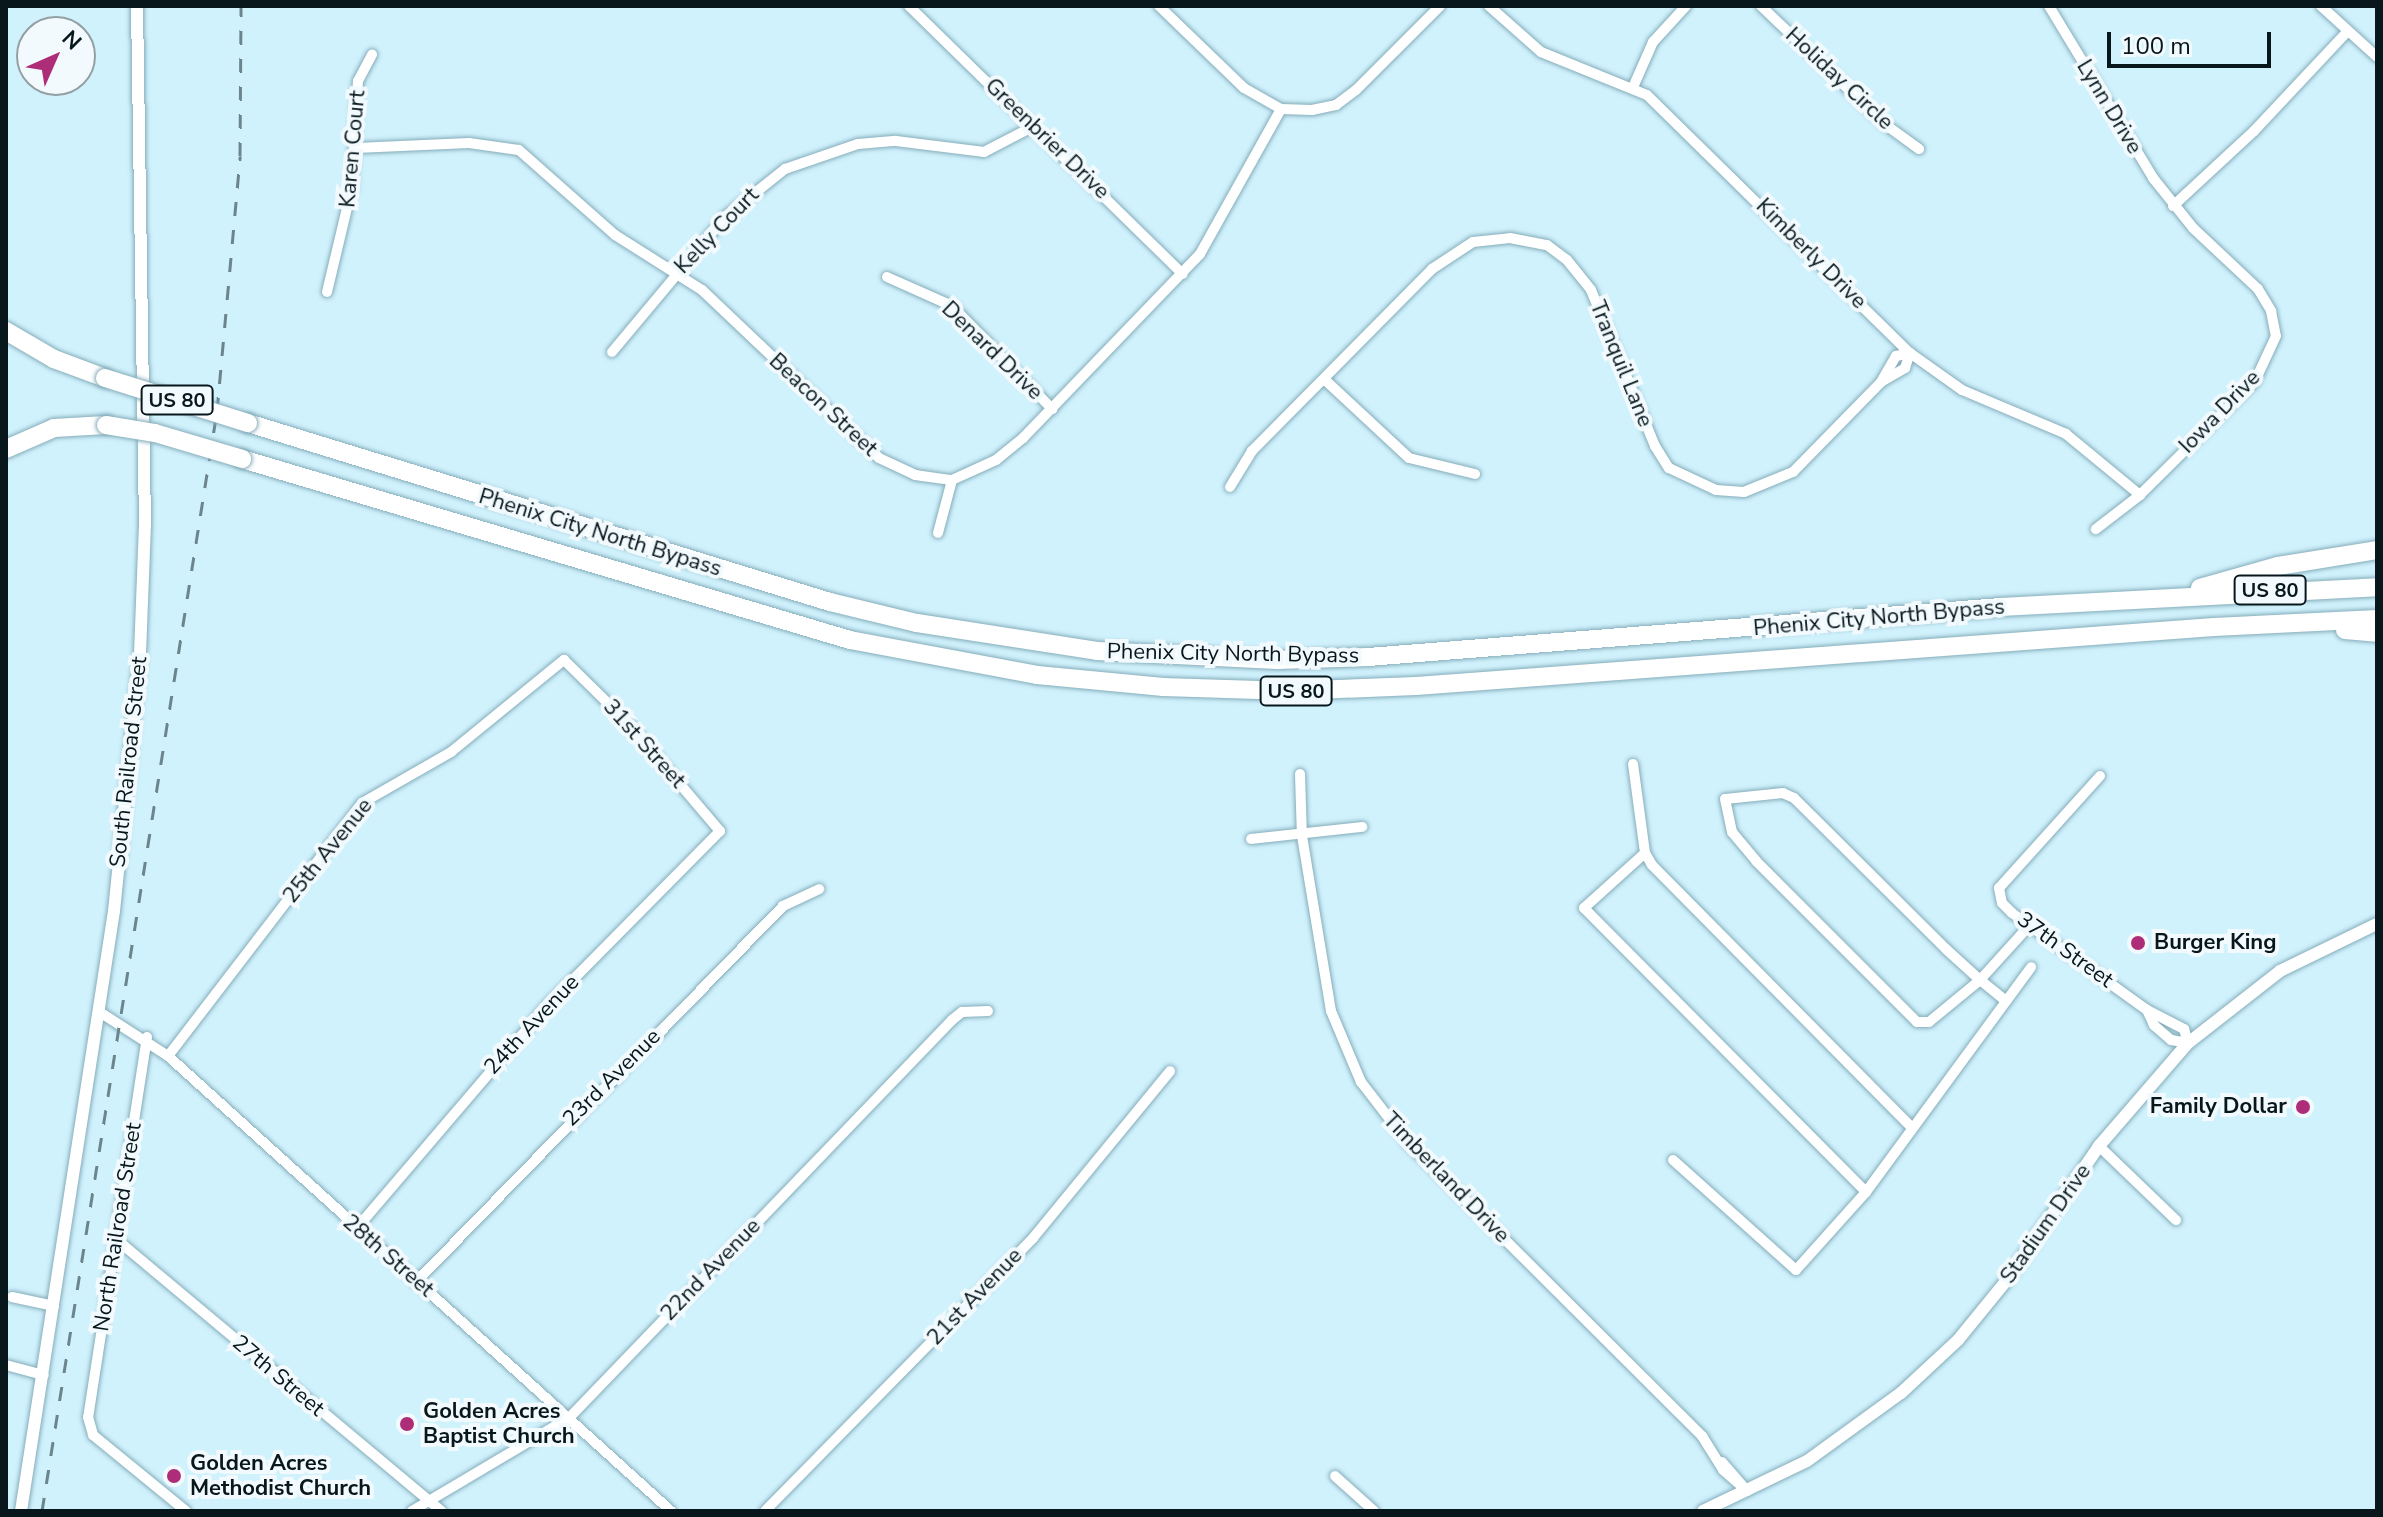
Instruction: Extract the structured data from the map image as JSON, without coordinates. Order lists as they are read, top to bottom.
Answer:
{
  "streets": {
    "highway": ["US 80", "Phenix City North Bypass"],
    "street": [
      "Holiday Circle",
      "Lynn Drive",
      "Greenbrier Drive",
      "Karen Court",
      "Kelly Court",
      "Kimberly Drive",
      "Denard Drive",
      "Tranquil Lane",
      "Beacon Street",
      "Iowa Drive",
      "31st Street",
      "South Railroad Street",
      "25th Avenue",
      "37th Street",
      "24th Avenue",
      "23rd Avenue",
      "Timberland Drive",
      "Stadium Drive",
      "North Railroad Street",
      "28th Street",
      "22nd Avenue",
      "21st Avenue",
      "27th Street"
    ]
  },
  "crossings": [
    ["Lynn Drive", "Iowa Drive"],
    ["Greenbrier Drive", "Kelly Court"],
    ["Karen Court", "Beacon Street"],
    ["Kelly Court", "Beacon Street"],
    ["Kimberly Drive", "Tranquil Lane"],
    ["Kimberly Drive", "Iowa Drive"],
    ["31st Street", "25th Avenue"],
    ["31st Street", "24th Avenue"],
    ["South Railroad Street", "28th Street"],
    ["25th Avenue", "28th Street"],
    ["37th Street", "Stadium Drive"],
    ["24th Avenue", "28th Street"],
    ["23rd Avenue", "28th Street"],
    ["Timberland Drive", "Stadium Drive"],
    ["North Railroad Street", "28th Street"],
    ["North Railroad Street", "27th Street"],
    ["28th Street", "22nd Avenue"],
    ["22nd Avenue", "27th Street"]
  ],
  "places": [
    "Burger King",
    "Family Dollar",
    "Golden Acres Baptist Church",
    "Golden Acres Methodist Church"
  ],
  "scale_bar": "100 m",
  "north": "top right"
}
